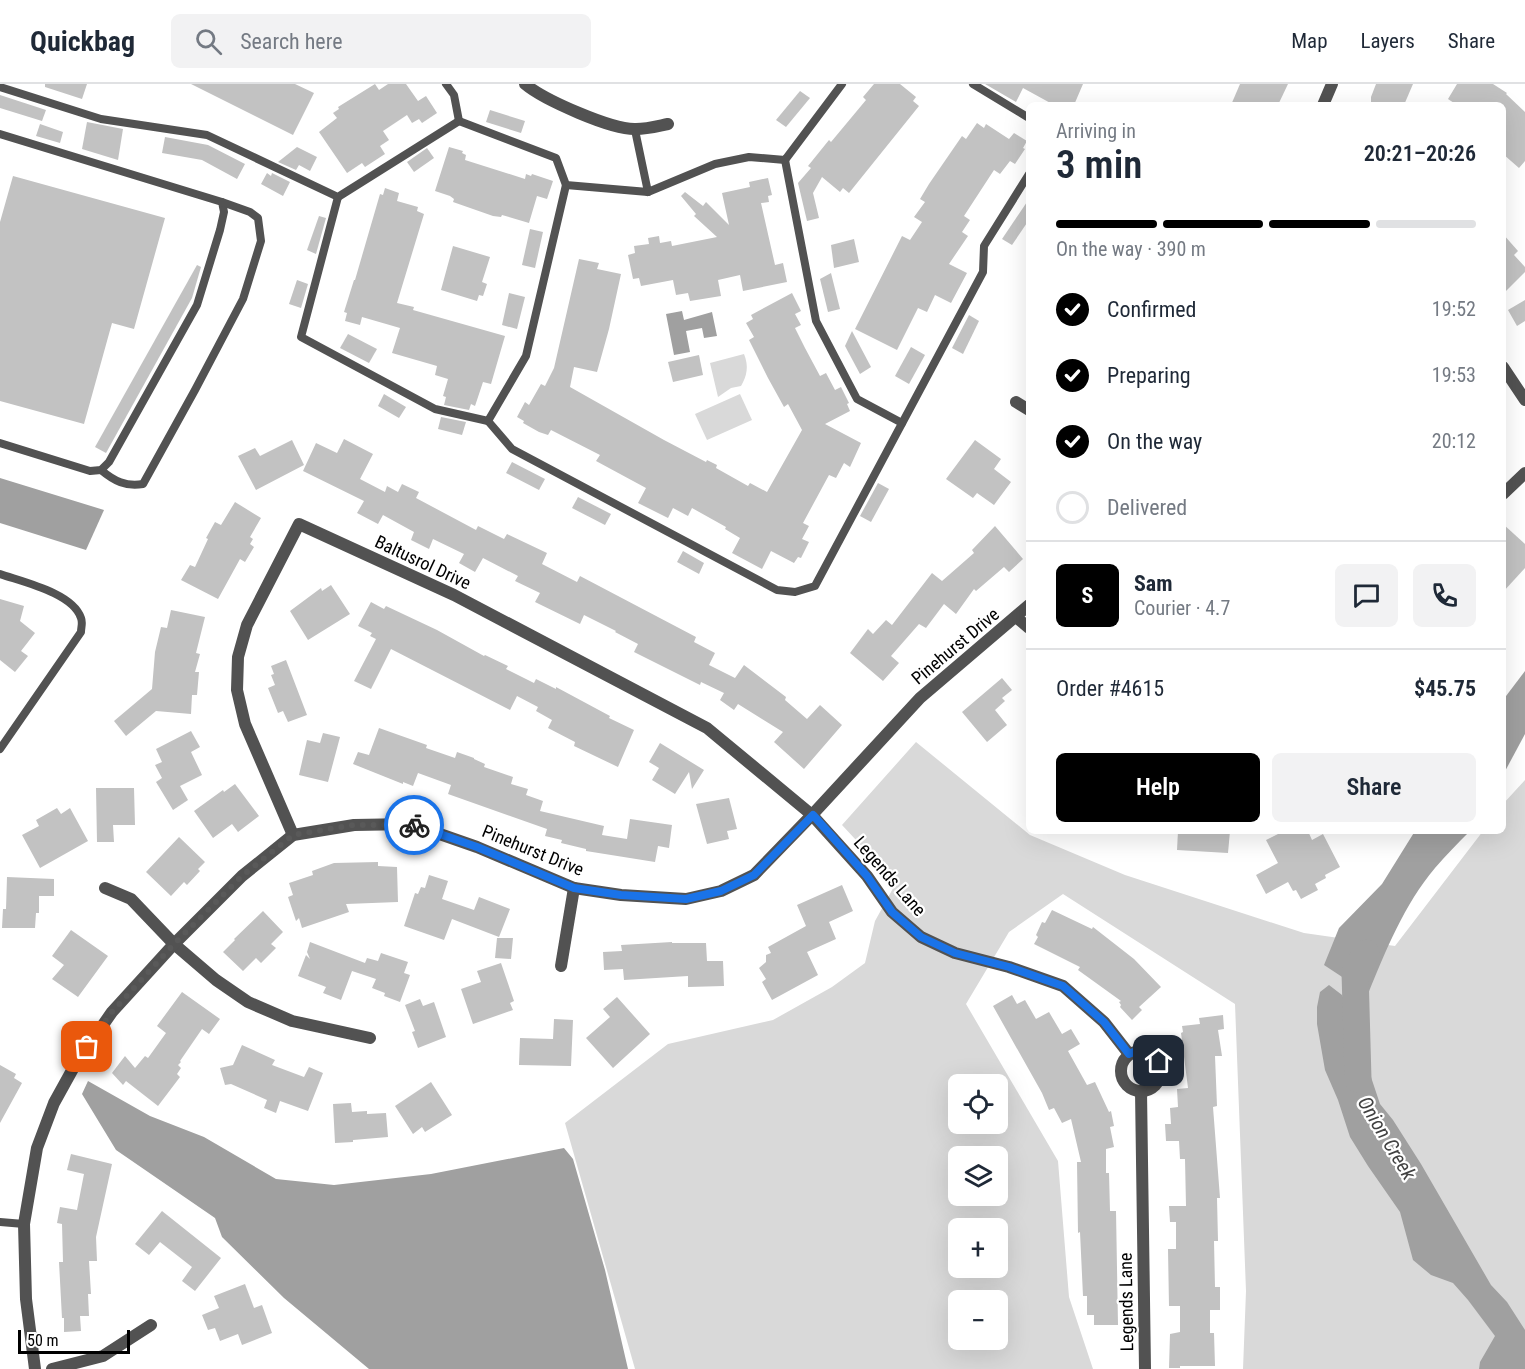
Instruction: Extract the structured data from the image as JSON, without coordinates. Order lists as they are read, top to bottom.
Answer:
{
  "streets": {
    "street": ["Baltusrol Drive", "Pinehurst Drive", "Legends Lane"]
  },
  "crossings": [
    ["Baltusrol Drive", "Pinehurst Drive"],
    ["Baltusrol Drive", "Legends Lane"],
    ["Pinehurst Drive", "Legends Lane"]
  ],
  "water": ["Onion Creek"],
  "scale_bar": "50 m",
  "page": {
    "header": "Quickbag",
    "search": "Search here",
    "nav": ["Map", "Layers", "Share"],
    "heading": ["3 min", "Arriving in", "20:21–20:26"],
    "panel": [
      "Sam",
      "Courier · 4.7",
      "Order #4615",
      "$45.75"
    ],
    "bar": "On the way · 390 m",
    "list": [
      ["Confirmed", "19:52"],
      ["Preparing", "19:53"],
      ["On the way", "20:12"],
      "Delivered"
    ],
    "round": "S",
    "buttons": ["Help", "Share"],
    "map_buttons": ["+", "−"],
    "scale": "50 m"
  }
}
